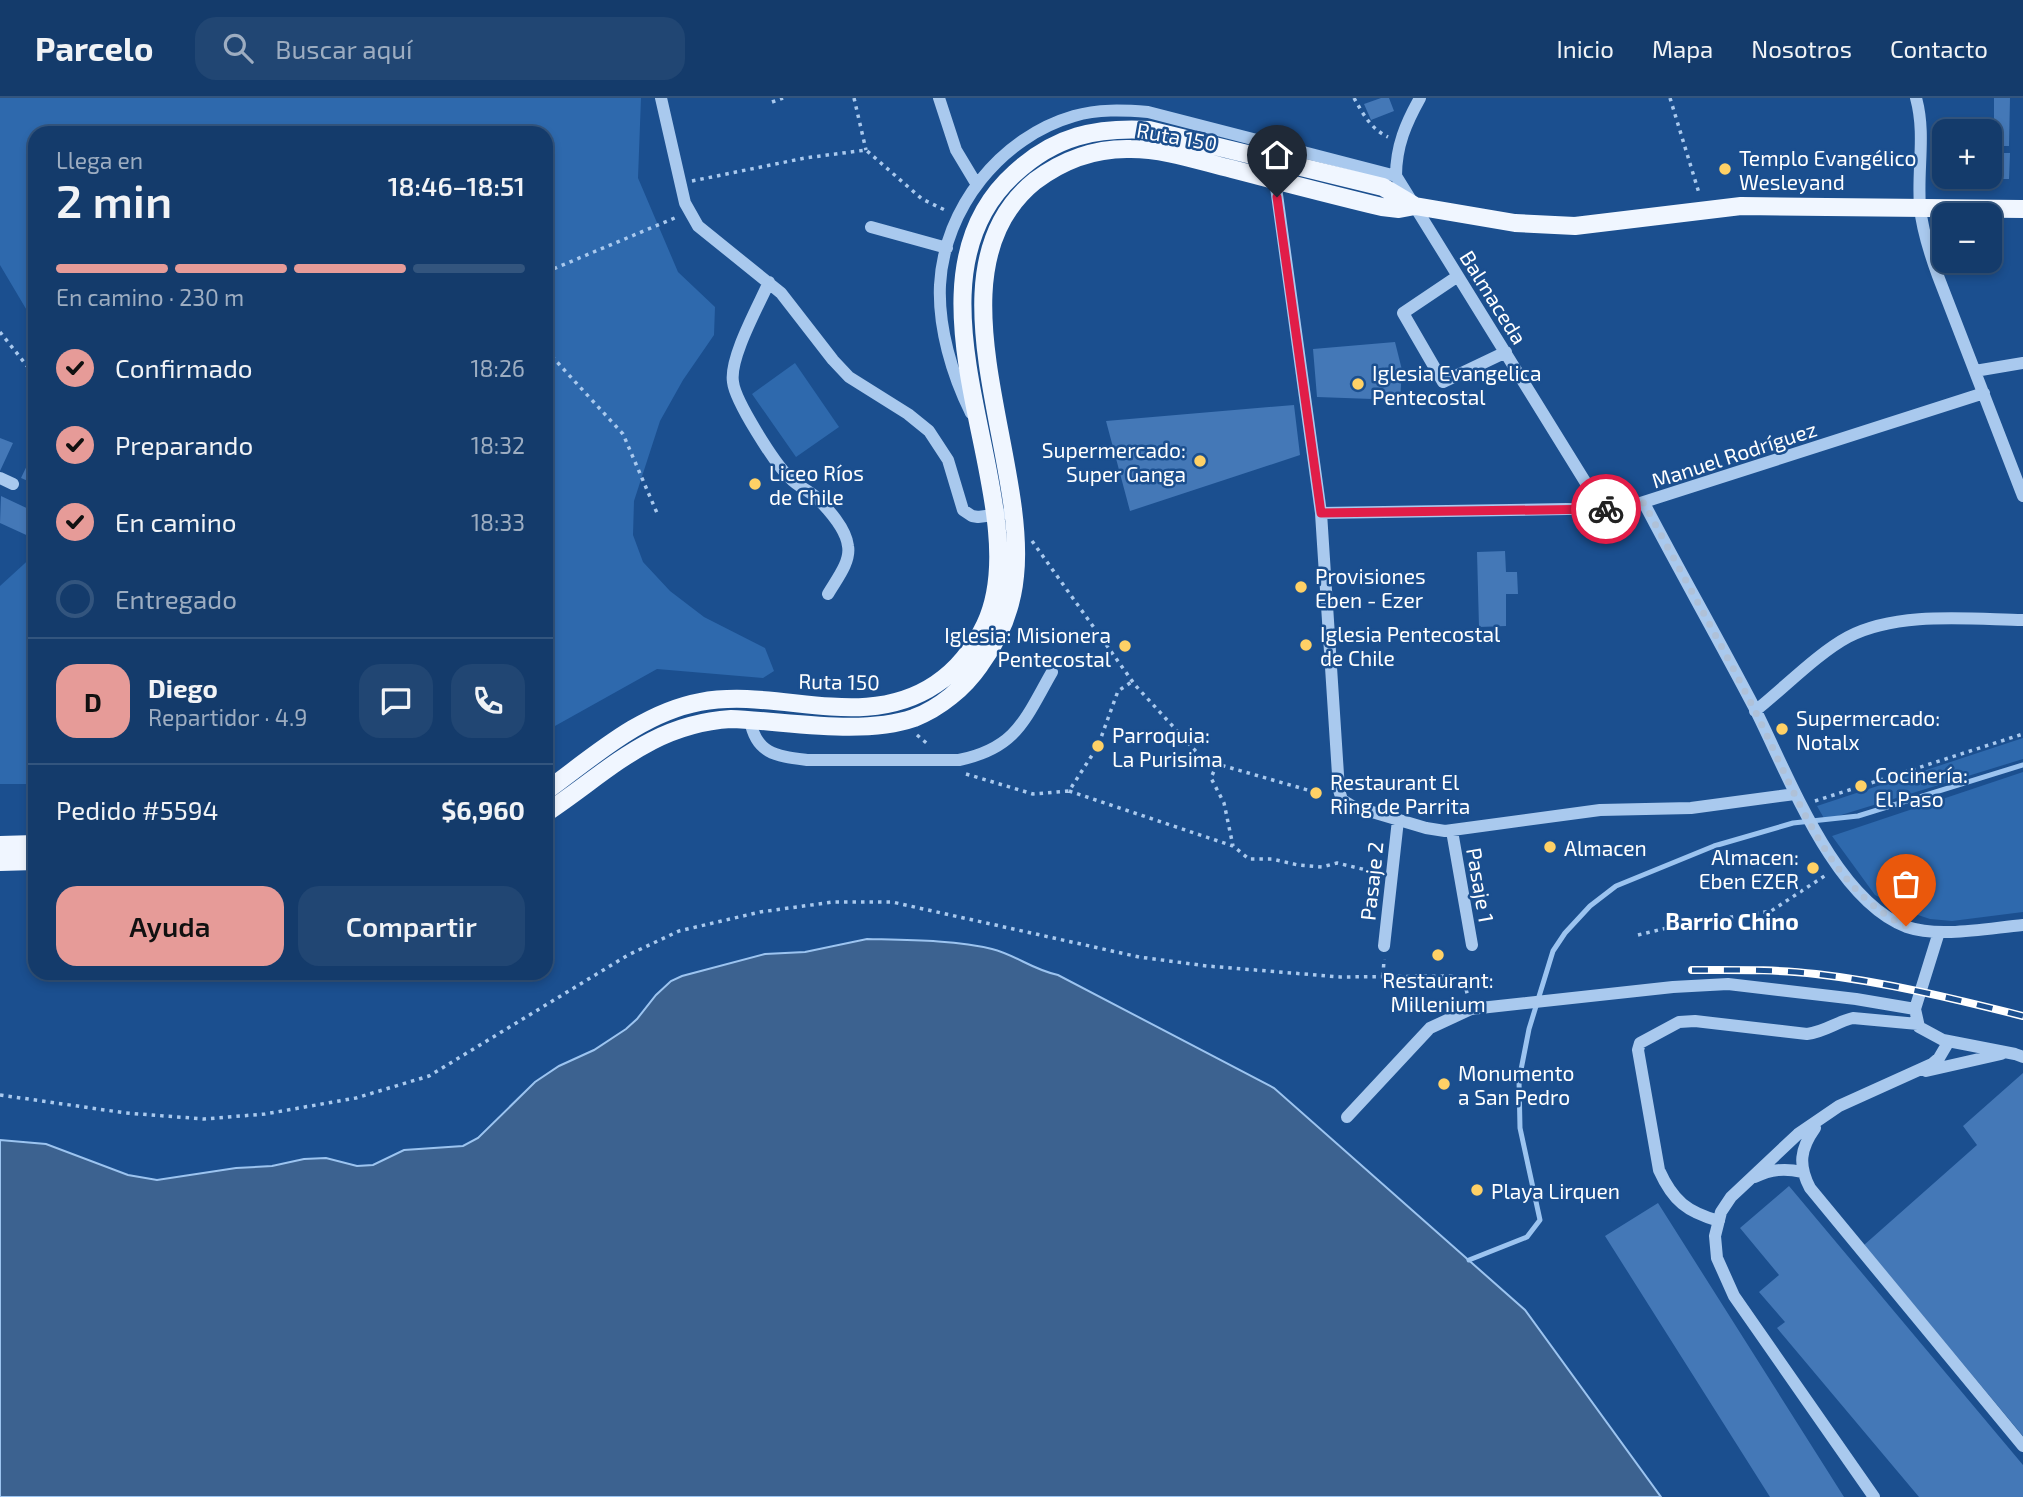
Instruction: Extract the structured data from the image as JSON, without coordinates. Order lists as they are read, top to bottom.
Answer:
{
  "streets": {
    "main road": ["Ruta 150"],
    "street": [
      "Balmaceda",
      "Manuel Rodríguez",
      "Pasaje 2",
      "Pasaje 1"
    ]
  },
  "crossings": [
    ["Ruta 150", "Balmaceda"],
    ["Balmaceda", "Manuel Rodríguez"]
  ],
  "districts": ["Barrio Chino"],
  "places": [
    "Templo Evangélico Wesleyand",
    "Iglesia Evangelica Pentecostal",
    "Supermercado: Super Ganga",
    "Liceo Ríos de Chile",
    "Provisiones Eben - Ezer",
    "Iglesia Pentecostal de Chile",
    "Iglesia: Misionera Pentecostal",
    "Supermercado: Notalx",
    "Parroquia: La Purisima",
    "Cocinería: El Paso",
    "Restaurant El Ring de Parrita",
    "Almacen",
    "Almacen: Eben EZER",
    "Restaurant: Millenium",
    "Monumento a San Pedro",
    "Playa Lirquen"
  ],
  "page": {
    "header": "Parcelo",
    "search": "Buscar aquí",
    "nav": [
      "Inicio",
      "Mapa",
      "Nosotros",
      "Contacto"
    ],
    "map_buttons": ["+", "−"],
    "heading": ["2 min", "Llega en", "18:46–18:51"],
    "panel": [
      "Diego",
      "Repartidor · 4.9",
      "Pedido #5594",
      "$6,960"
    ],
    "bar": "En camino · 230 m",
    "list": [
      ["Confirmado", "18:26"],
      ["Preparando", "18:32"],
      ["En camino", "18:33"],
      "Entregado"
    ],
    "round": "D",
    "buttons": ["Ayuda", "Compartir"]
  }
}
